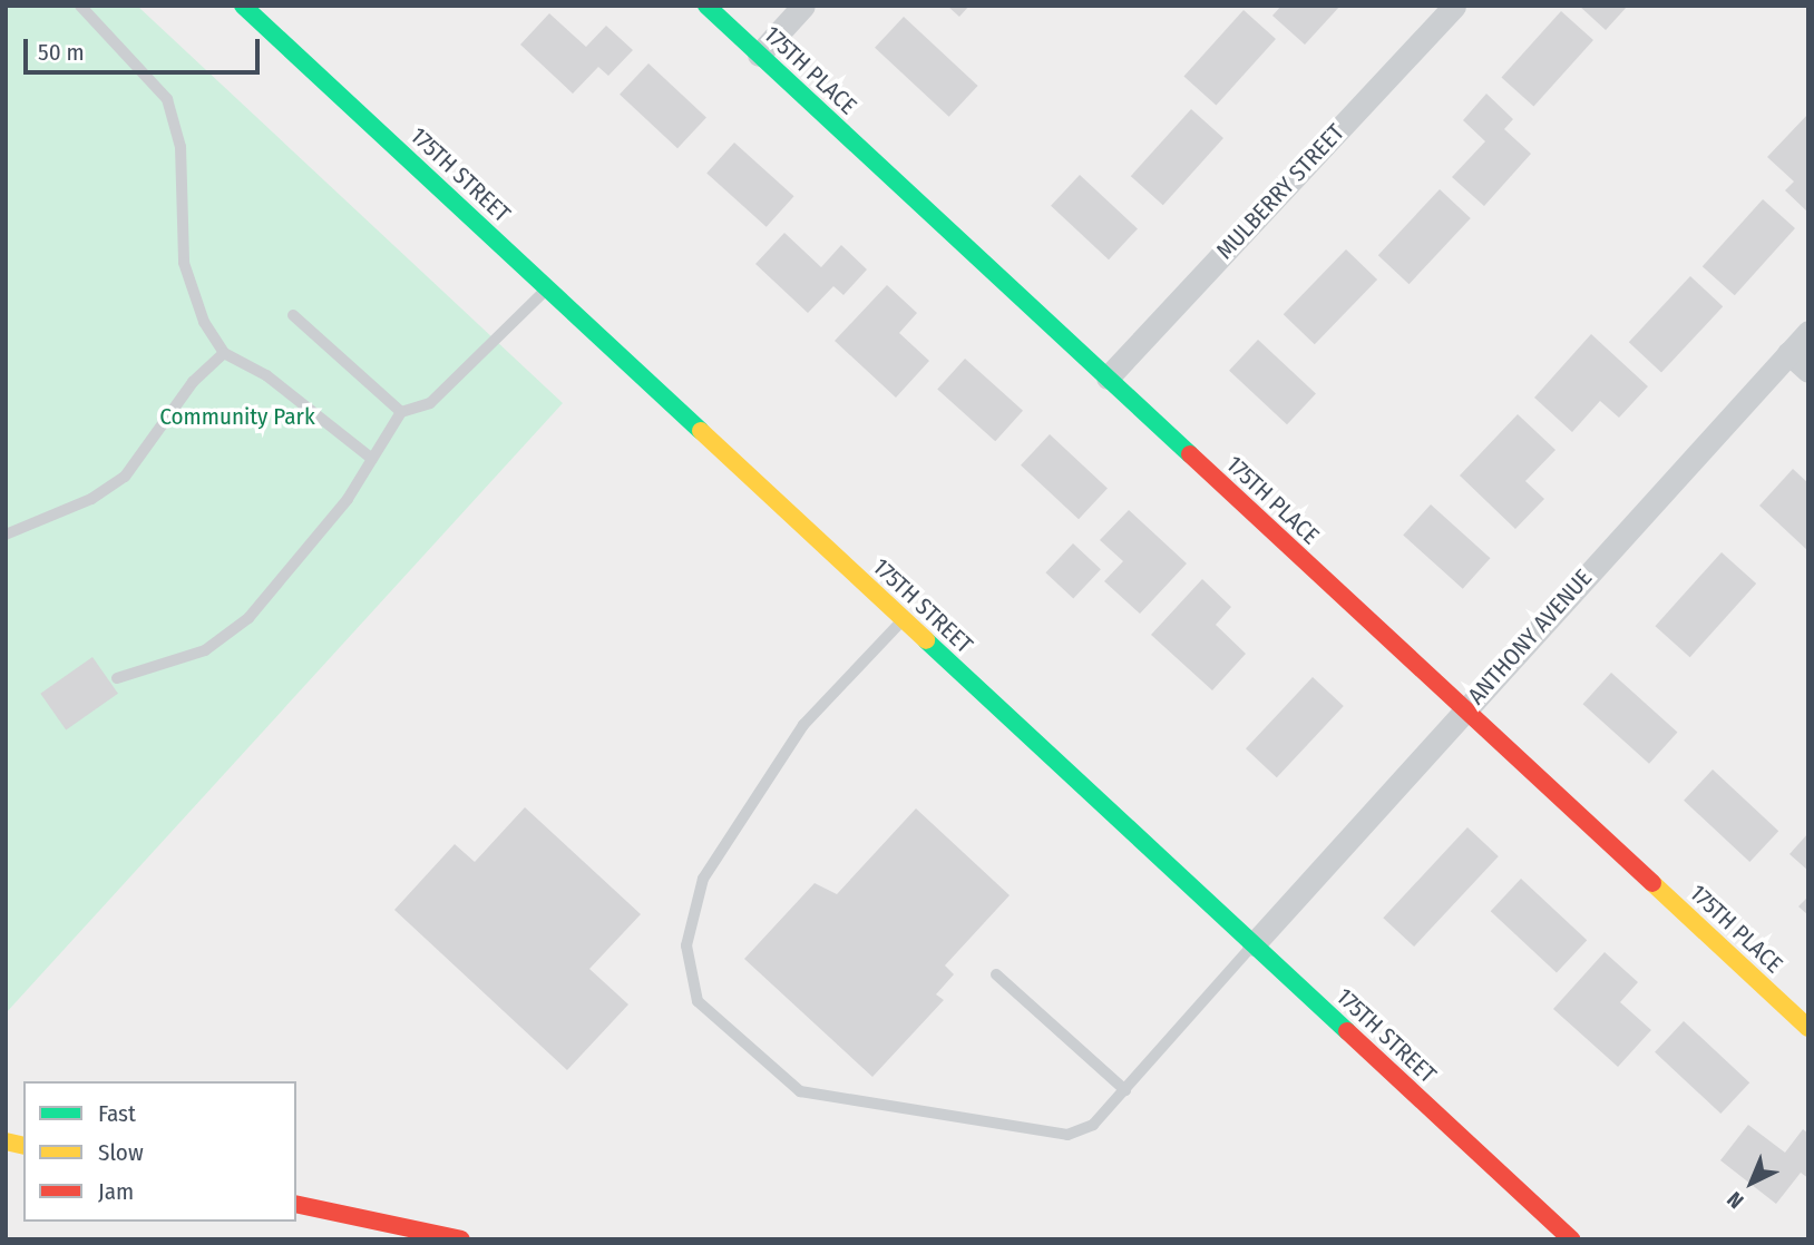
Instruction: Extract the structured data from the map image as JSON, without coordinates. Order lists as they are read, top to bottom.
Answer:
{
  "streets": {
    "main road": ["175TH PLACE", "175TH STREET"],
    "street": ["MULBERRY STREET", "ANTHONY AVENUE"]
  },
  "crossings": [
    ["175TH PLACE", "MULBERRY STREET"],
    ["175TH PLACE", "ANTHONY AVENUE"],
    ["175TH STREET", "ANTHONY AVENUE"]
  ],
  "parks": ["Community Park"],
  "legend": ["Fast", "Slow", "Jam"],
  "scale_bar": "50 m",
  "north": "bottom left"
}
